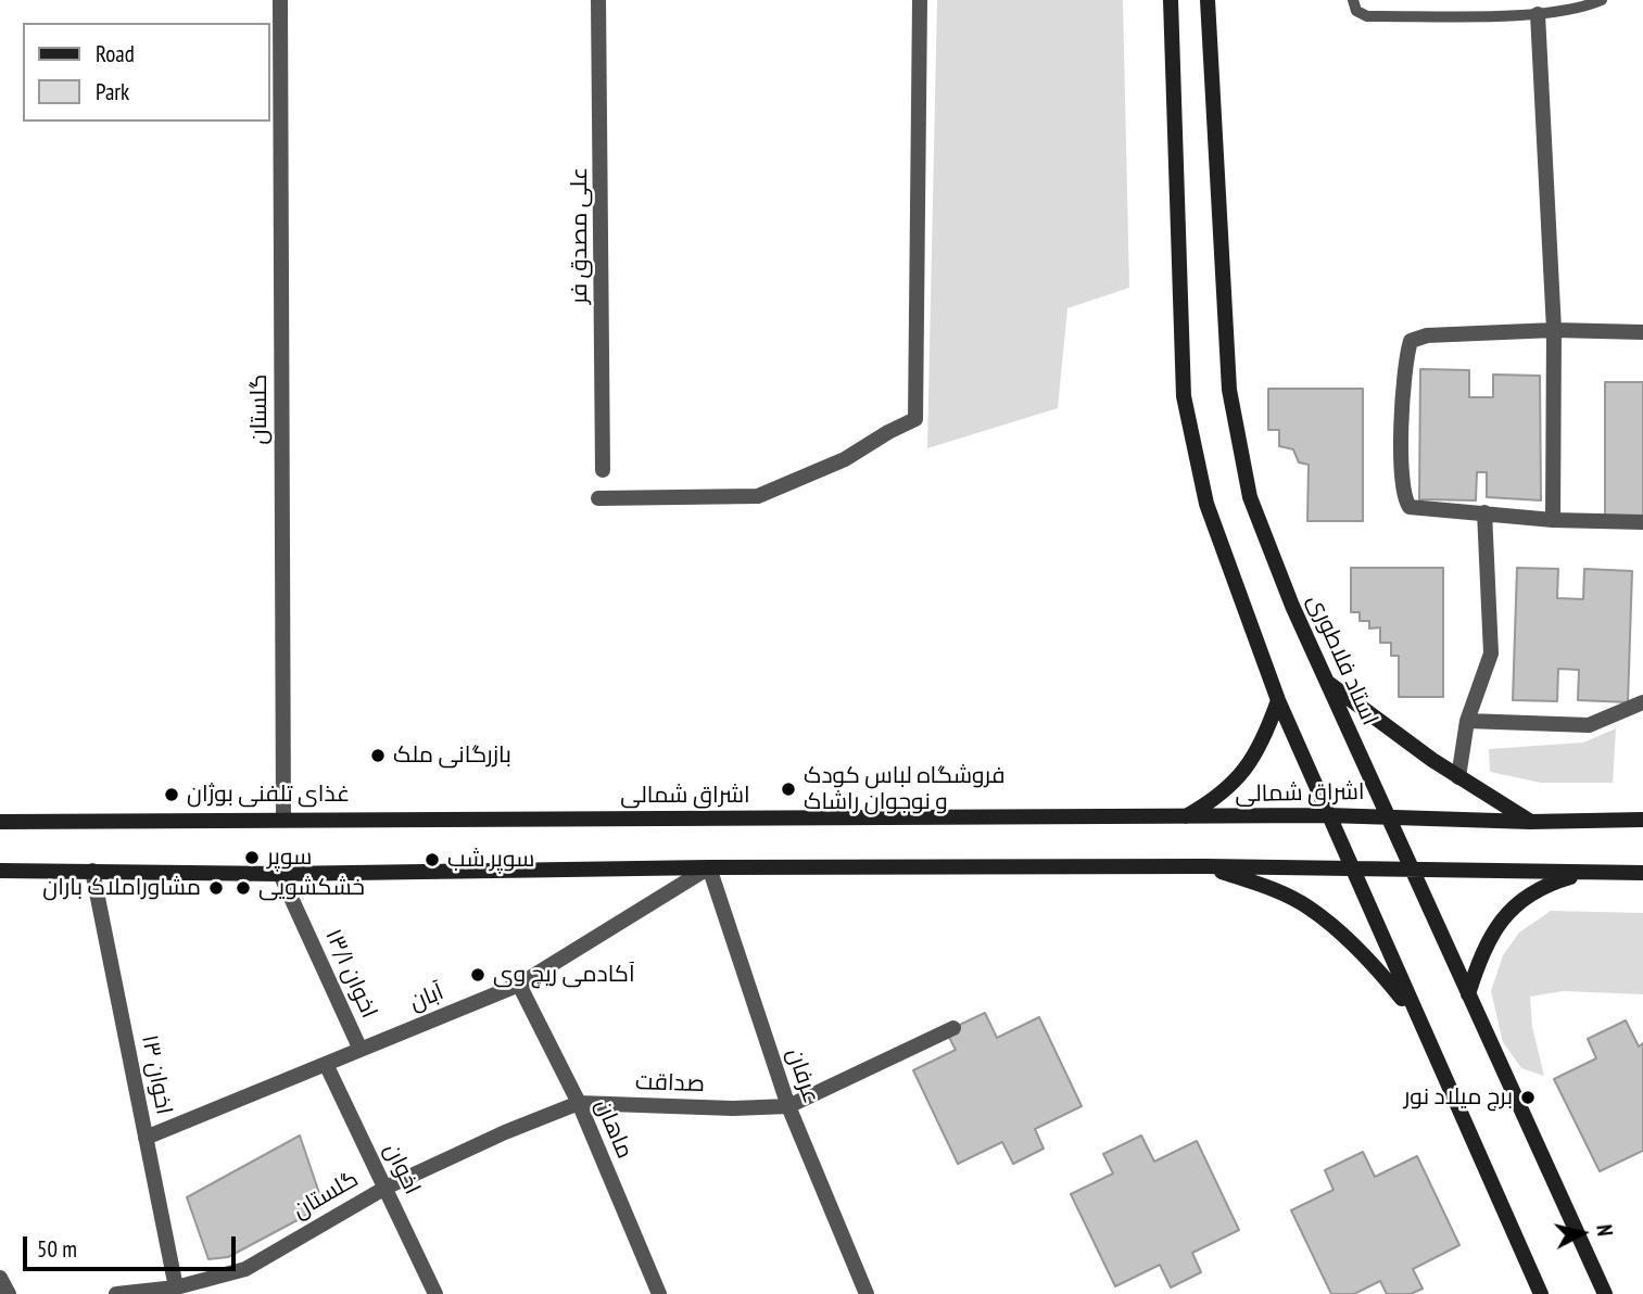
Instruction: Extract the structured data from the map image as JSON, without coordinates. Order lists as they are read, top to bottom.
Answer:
{
  "streets": {
    "main road": ["استاد فلاطوری", "اشراق شمالی"],
    "street": [
      "علی مصدق فر",
      "گلستان",
      "اخوان ۱۳/۱",
      "آبان",
      "اخوان ۱۳",
      "عرفان",
      "صداقت",
      "ماهان",
      "اخوان"
    ]
  },
  "crossings": [
    ["گلستان", "اشراق شمالی"],
    ["گلستان", "اخوان ۱۳"],
    ["گلستان", "صداقت"],
    ["گلستان", "اخوان"],
    ["استاد فلاطوری", "اشراق شمالی"],
    ["اخوان ۱۳/۱", "آبان"],
    ["آبان", "اخوان ۱۳"],
    ["آبان", "عرفان"],
    ["آبان", "ماهان"],
    ["آبان", "اخوان"],
    ["عرفان", "صداقت"],
    ["صداقت", "ماهان"],
    ["صداقت", "اخوان"]
  ],
  "places": [
    "بازرگانی ملک",
    "فروشگاه لباس کودک و نوجوان راشاک",
    "غذای تلفنی بوژان",
    "سوپر",
    "سوپر شب",
    "مشاوراملاک باران",
    "خشکشویی",
    "آکادمی ریچ وی",
    "برج میلاد نور"
  ],
  "legend": ["Road", "Park"],
  "scale_bar": "50 m",
  "north": "right"
}
